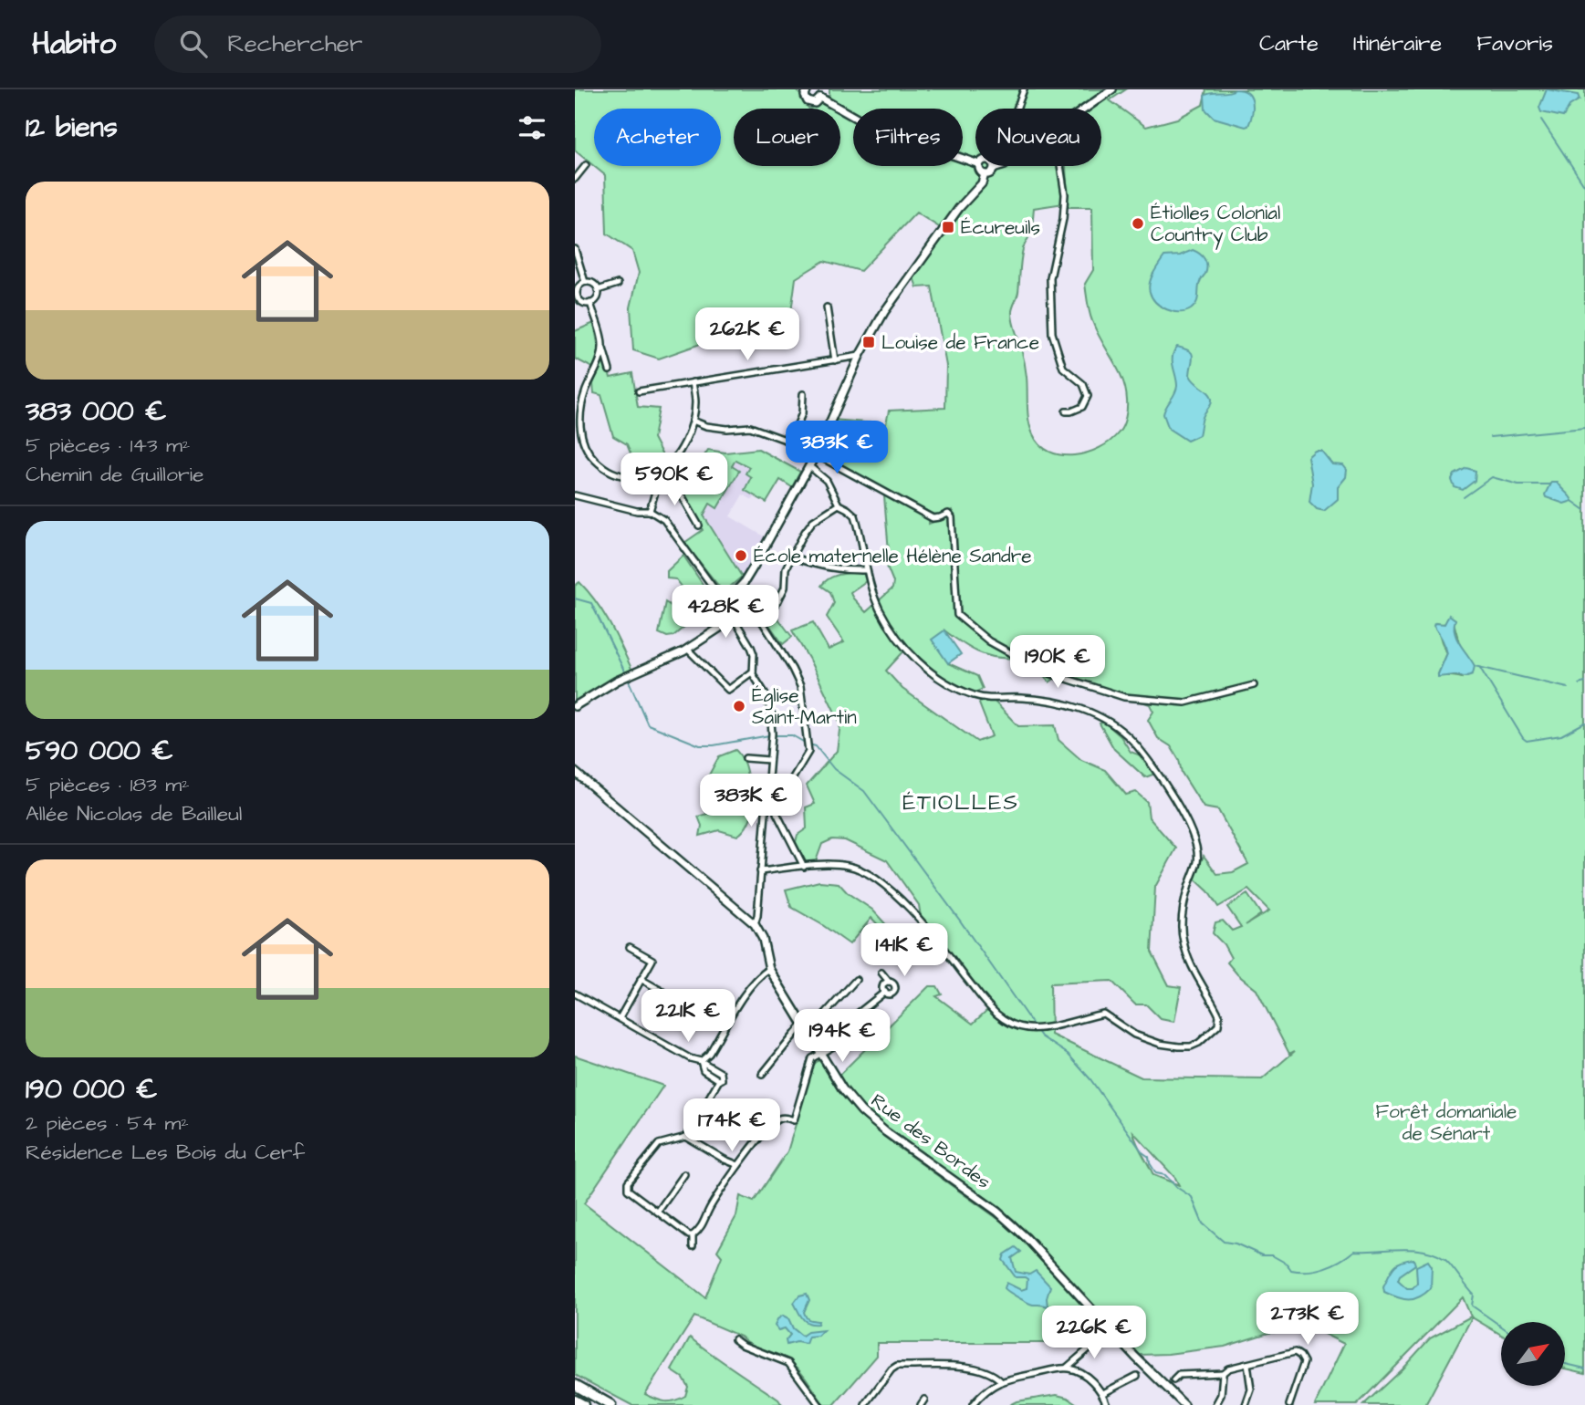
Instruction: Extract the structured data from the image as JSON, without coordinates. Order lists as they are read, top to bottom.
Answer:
{
  "streets": {
    "street": ["Rue des Bordes"]
  },
  "districts": ["ÉTIOLLES"],
  "parks": ["Forêt domaniale de Sénart"],
  "places": {
    "other": ["Étiolles Colonial Country Club", "École maternelle Hélène Sandre", "Église Saint-Martin"],
    "transit": ["Écureuils", "Louise de France"]
  },
  "north": "top right",
  "page": {
    "header": "Habito",
    "search": "Rechercher",
    "nav": ["Carte", "Itinéraire", "Favoris"],
    "heading": "12 biens",
    "chip": [
      "Acheter",
      "Louer",
      "Filtres",
      "Nouveau"
    ],
    "list": [
      {
        "name": "383 000 €",
        "note": "5 pièces · 143 m² · Chemin de Guillorie"
      },
      {
        "name": "590 000 €",
        "note": "5 pièces · 183 m² · Allée Nicolas de Bailleul"
      },
      {
        "name": "190 000 €",
        "note": "2 pièces · 54 m² · Résidence Les Bois du Cerf"
      }
    ],
    "price": [
      "262K €",
      "383K €",
      "590K €",
      "428K €",
      "190K €",
      "383K €",
      "141K €",
      "221K €",
      "194K €",
      "174K €",
      "273K €",
      "226K €"
    ]
  }
}
